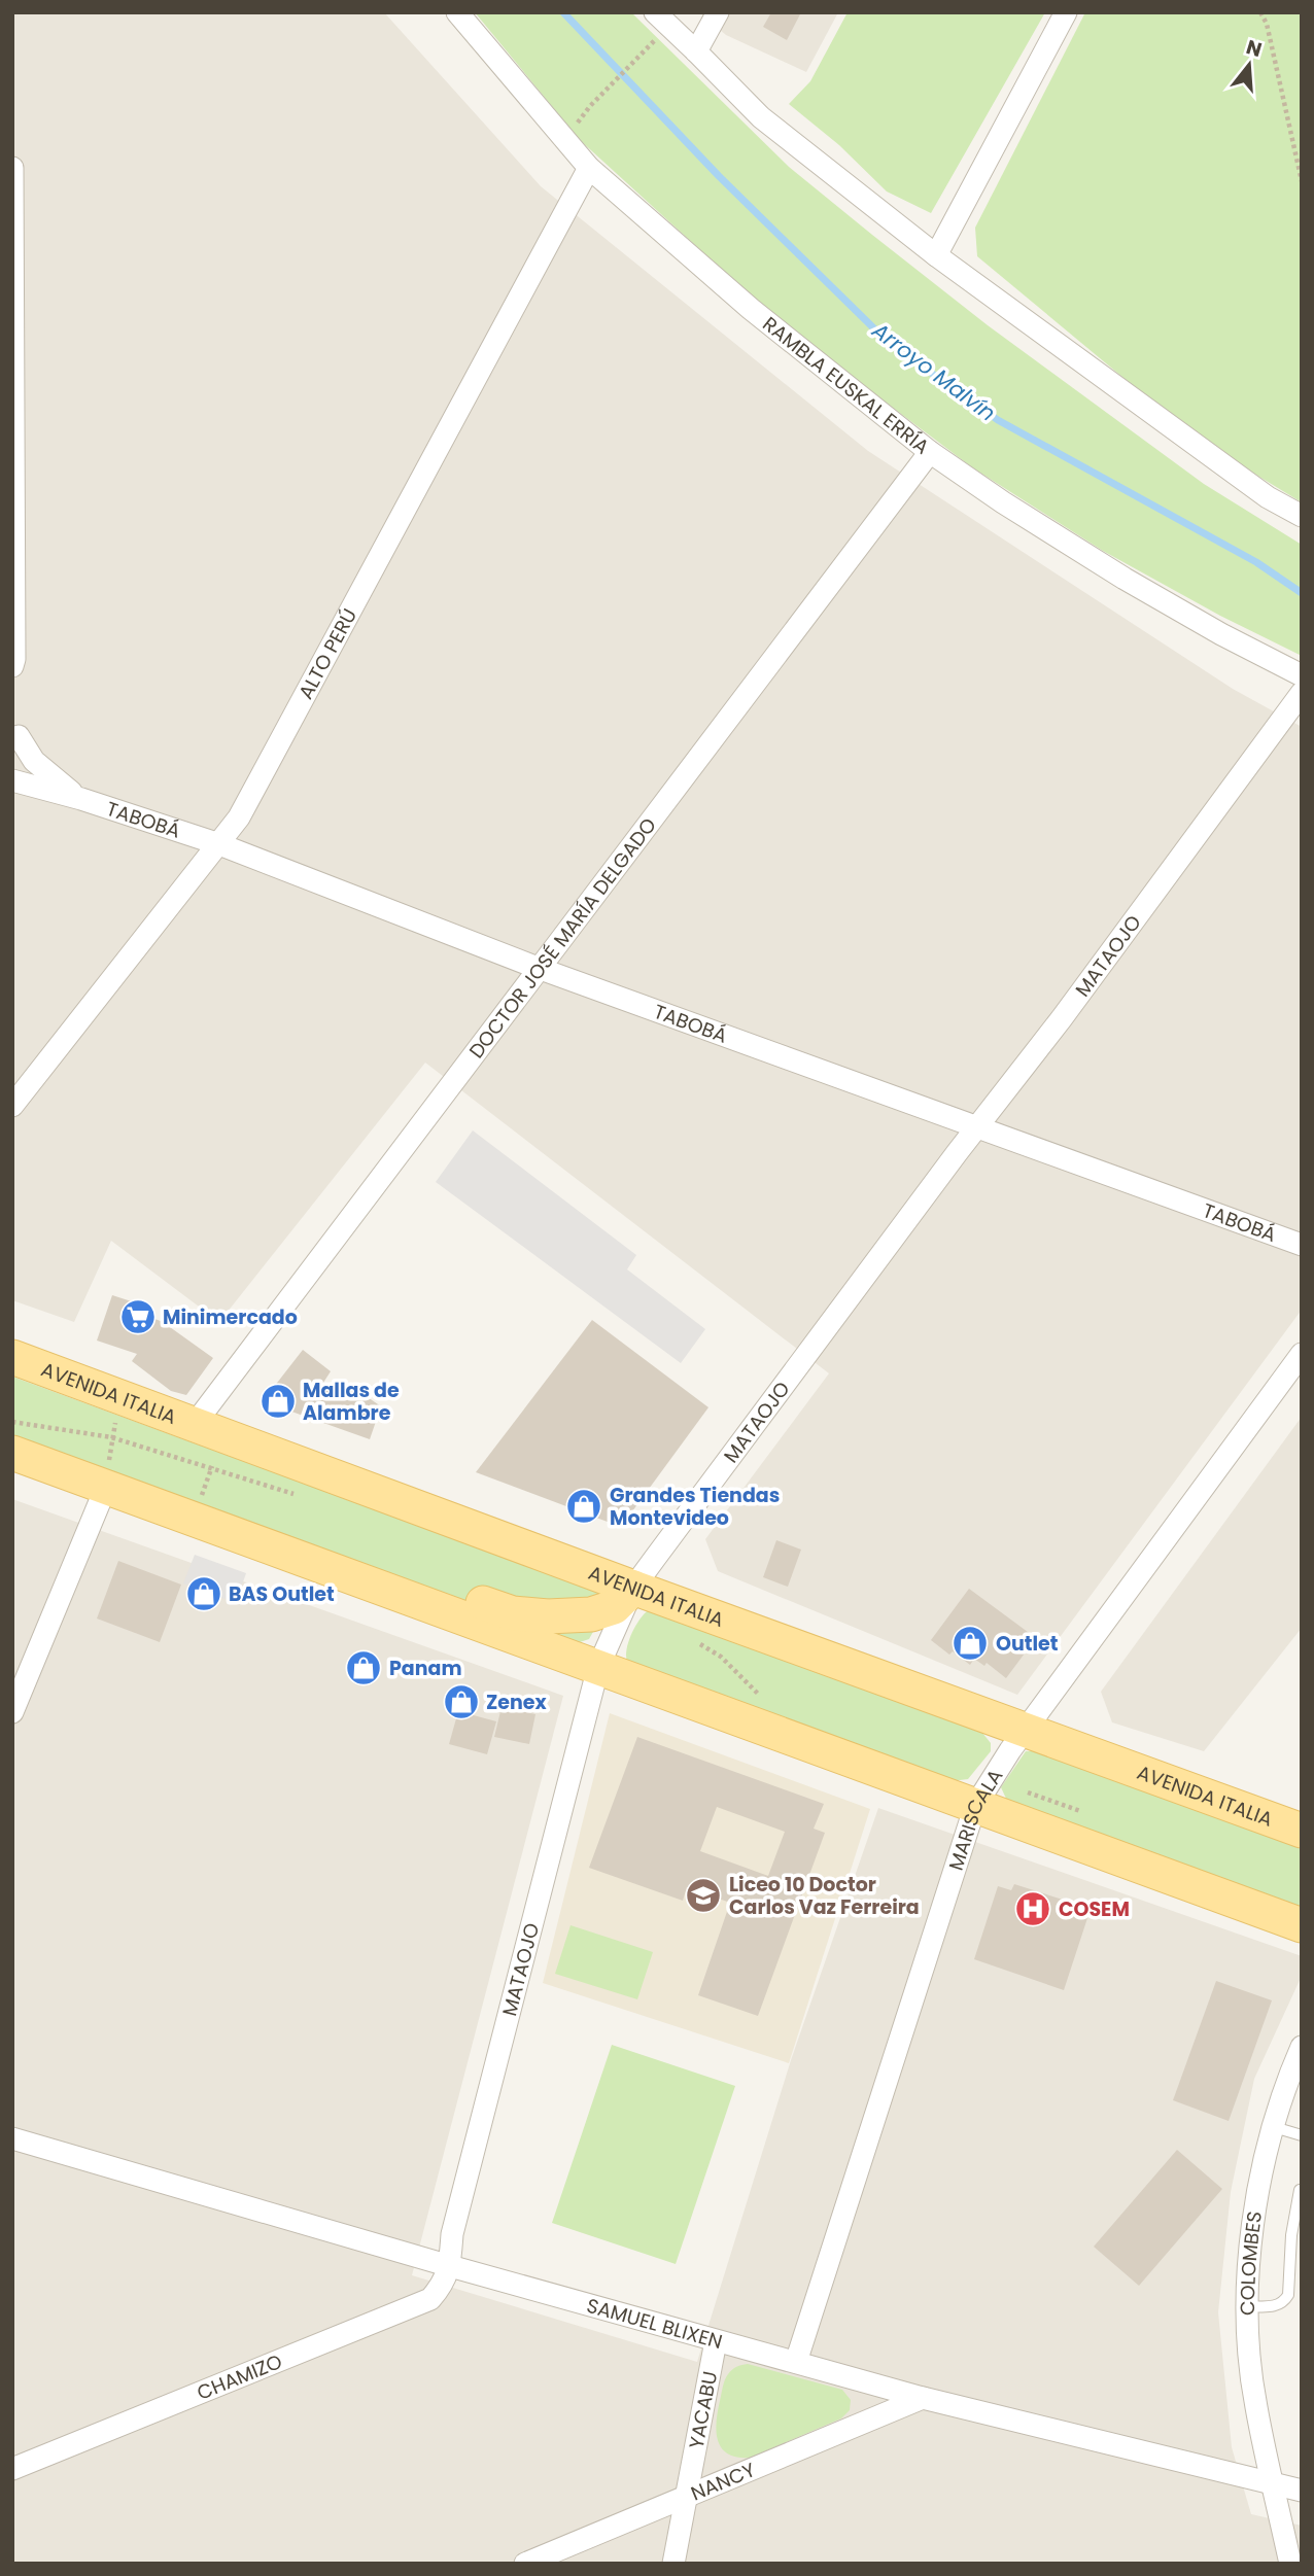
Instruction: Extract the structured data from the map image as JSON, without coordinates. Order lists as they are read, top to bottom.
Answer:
{
  "streets": {
    "main road": ["AVENIDA ITALIA"],
    "street": [
      "RAMBLA EUSKAL ERRÍA",
      "ALTO PERÚ",
      "TABOBÁ",
      "DOCTOR JOSÉ MARÍA DELGADO",
      "MATAOJO",
      "MARISCALA",
      "COLOMBES",
      "SAMUEL BLIXEN",
      "CHAMIZO",
      "YACABU",
      "NANCY"
    ]
  },
  "crossings": [
    ["RAMBLA EUSKAL ERRÍA", "ALTO PERÚ"],
    ["RAMBLA EUSKAL ERRÍA", "DOCTOR JOSÉ MARÍA DELGADO"],
    ["ALTO PERÚ", "TABOBÁ"],
    ["TABOBÁ", "DOCTOR JOSÉ MARÍA DELGADO"],
    ["TABOBÁ", "MATAOJO"],
    ["DOCTOR JOSÉ MARÍA DELGADO", "AVENIDA ITALIA"],
    ["MATAOJO", "AVENIDA ITALIA"],
    ["MATAOJO", "SAMUEL BLIXEN"],
    ["MATAOJO", "CHAMIZO"],
    ["AVENIDA ITALIA", "MARISCALA"],
    ["MARISCALA", "SAMUEL BLIXEN"],
    ["COLOMBES", "SAMUEL BLIXEN"],
    ["SAMUEL BLIXEN", "CHAMIZO"],
    ["SAMUEL BLIXEN", "YACABU"],
    ["SAMUEL BLIXEN", "NANCY"],
    ["YACABU", "NANCY"]
  ],
  "water": ["Arroyo Malvín"],
  "places": {
    "supermarket": ["Minimercado"],
    "shop": [
      "Mallas de Alambre",
      "Grandes Tiendas Montevideo",
      "BAS Outlet",
      "Outlet",
      "Panam",
      "Zenex"
    ],
    "school or university": ["Liceo 10 Doctor Carlos Vaz Ferreira"],
    "hospital": ["COSEM"]
  },
  "north": "top"
}
